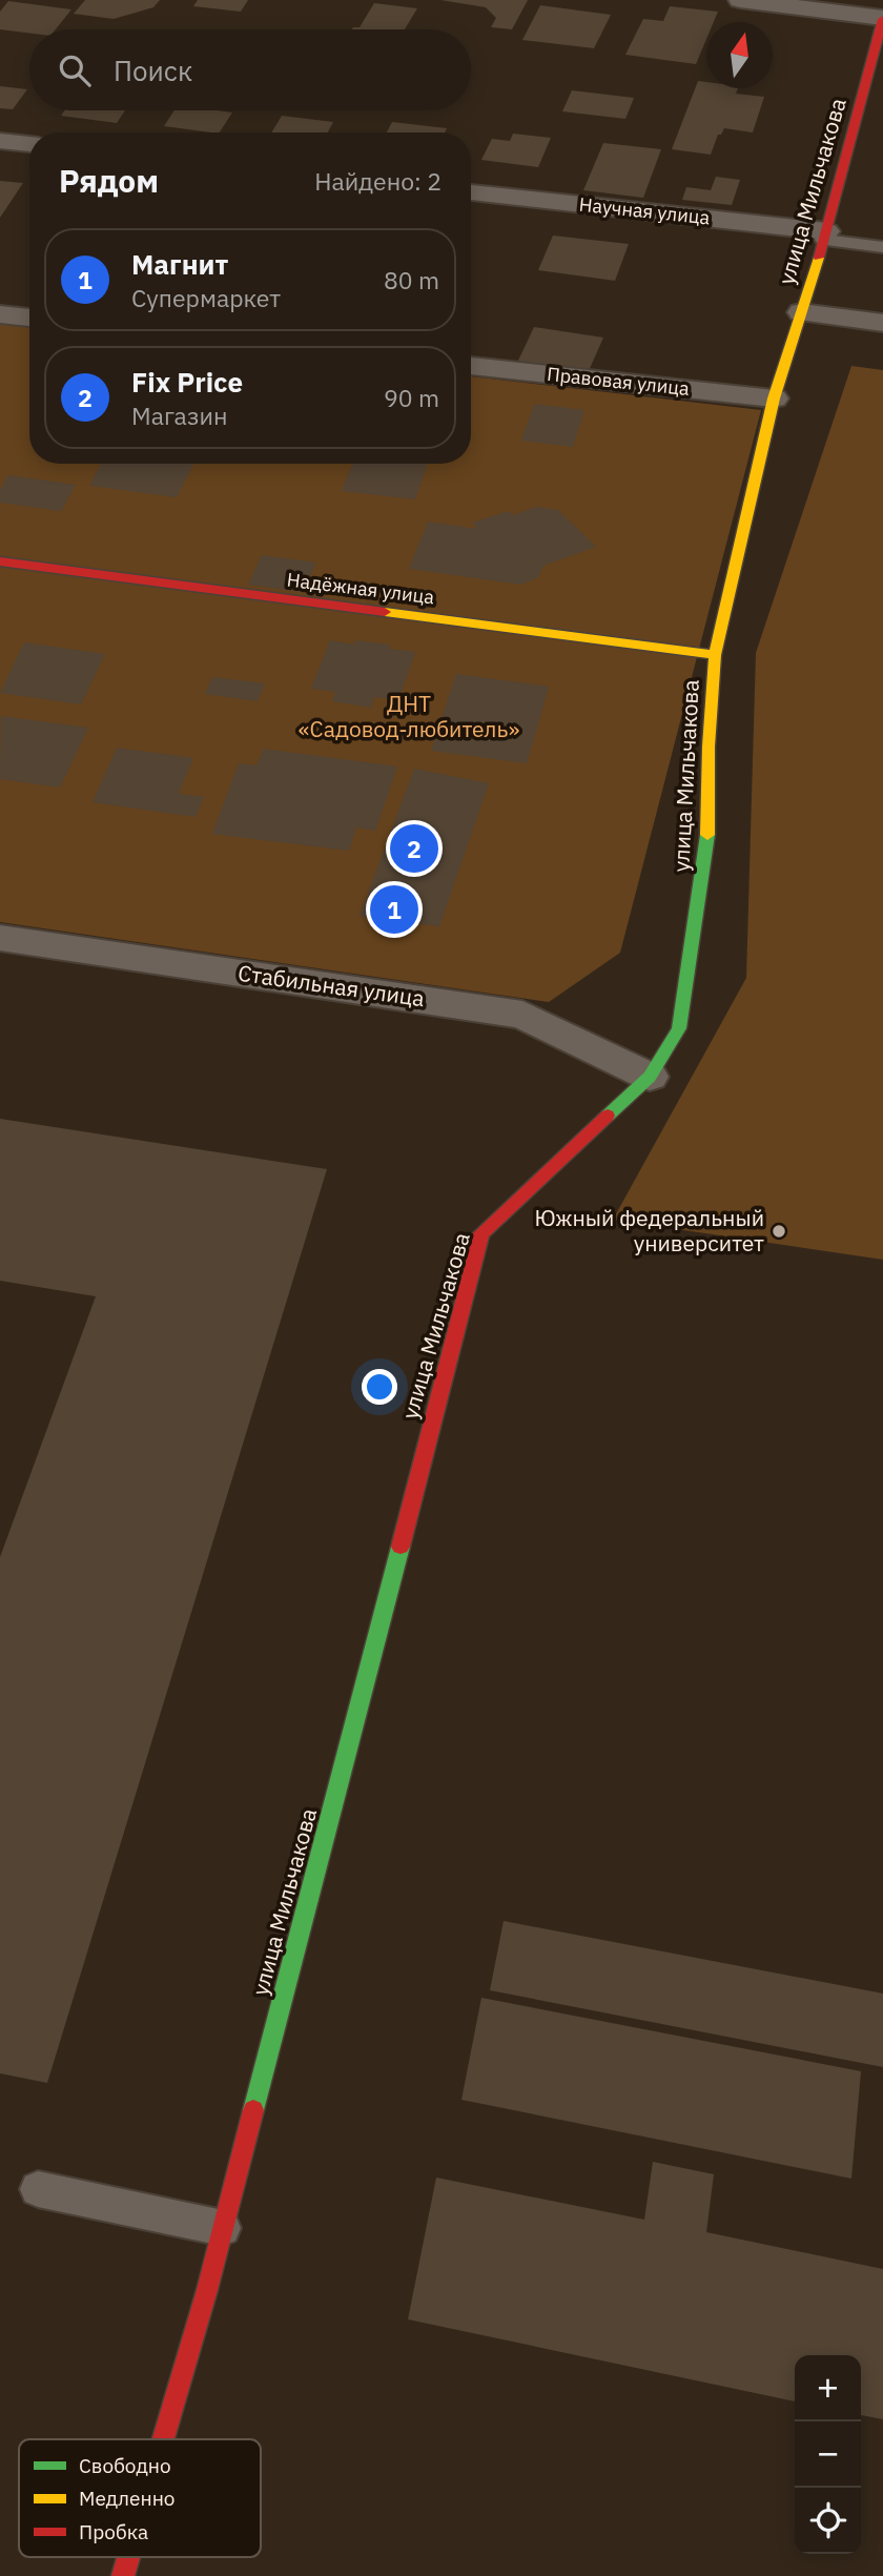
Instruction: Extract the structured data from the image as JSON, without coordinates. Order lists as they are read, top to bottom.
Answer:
{
  "streets": {
    "street": [
      "улица Мильчакова",
      "Научная улица",
      "Правовая улица",
      "Надёжная улица",
      "Стабильная улица"
    ]
  },
  "crossings": [
    ["улица Мильчакова", "Научная улица"],
    ["улица Мильчакова", "Правовая улица"],
    ["улица Мильчакова", "Надёжная улица"],
    ["улица Мильчакова", "Стабильная улица"]
  ],
  "parks": ["ДНТ «Садовод-любитель»"],
  "places": ["Южный федеральный университет"],
  "legend": ["Свободно", "Медленно", "Пробка"],
  "north": "top",
  "page": {
    "search": "Поиск",
    "heading": ["Рядом", "Найдено: 2"],
    "list": [
      {
        "mark": "1",
        "name": "Магнит",
        "note": "Супермаркет",
        "value": "80 m"
      },
      {
        "mark": "2",
        "name": "Fix Price",
        "note": "Магазин",
        "value": "90 m"
      }
    ],
    "pins": ["2", "1"],
    "map_buttons": ["+", "−"]
  }
}
